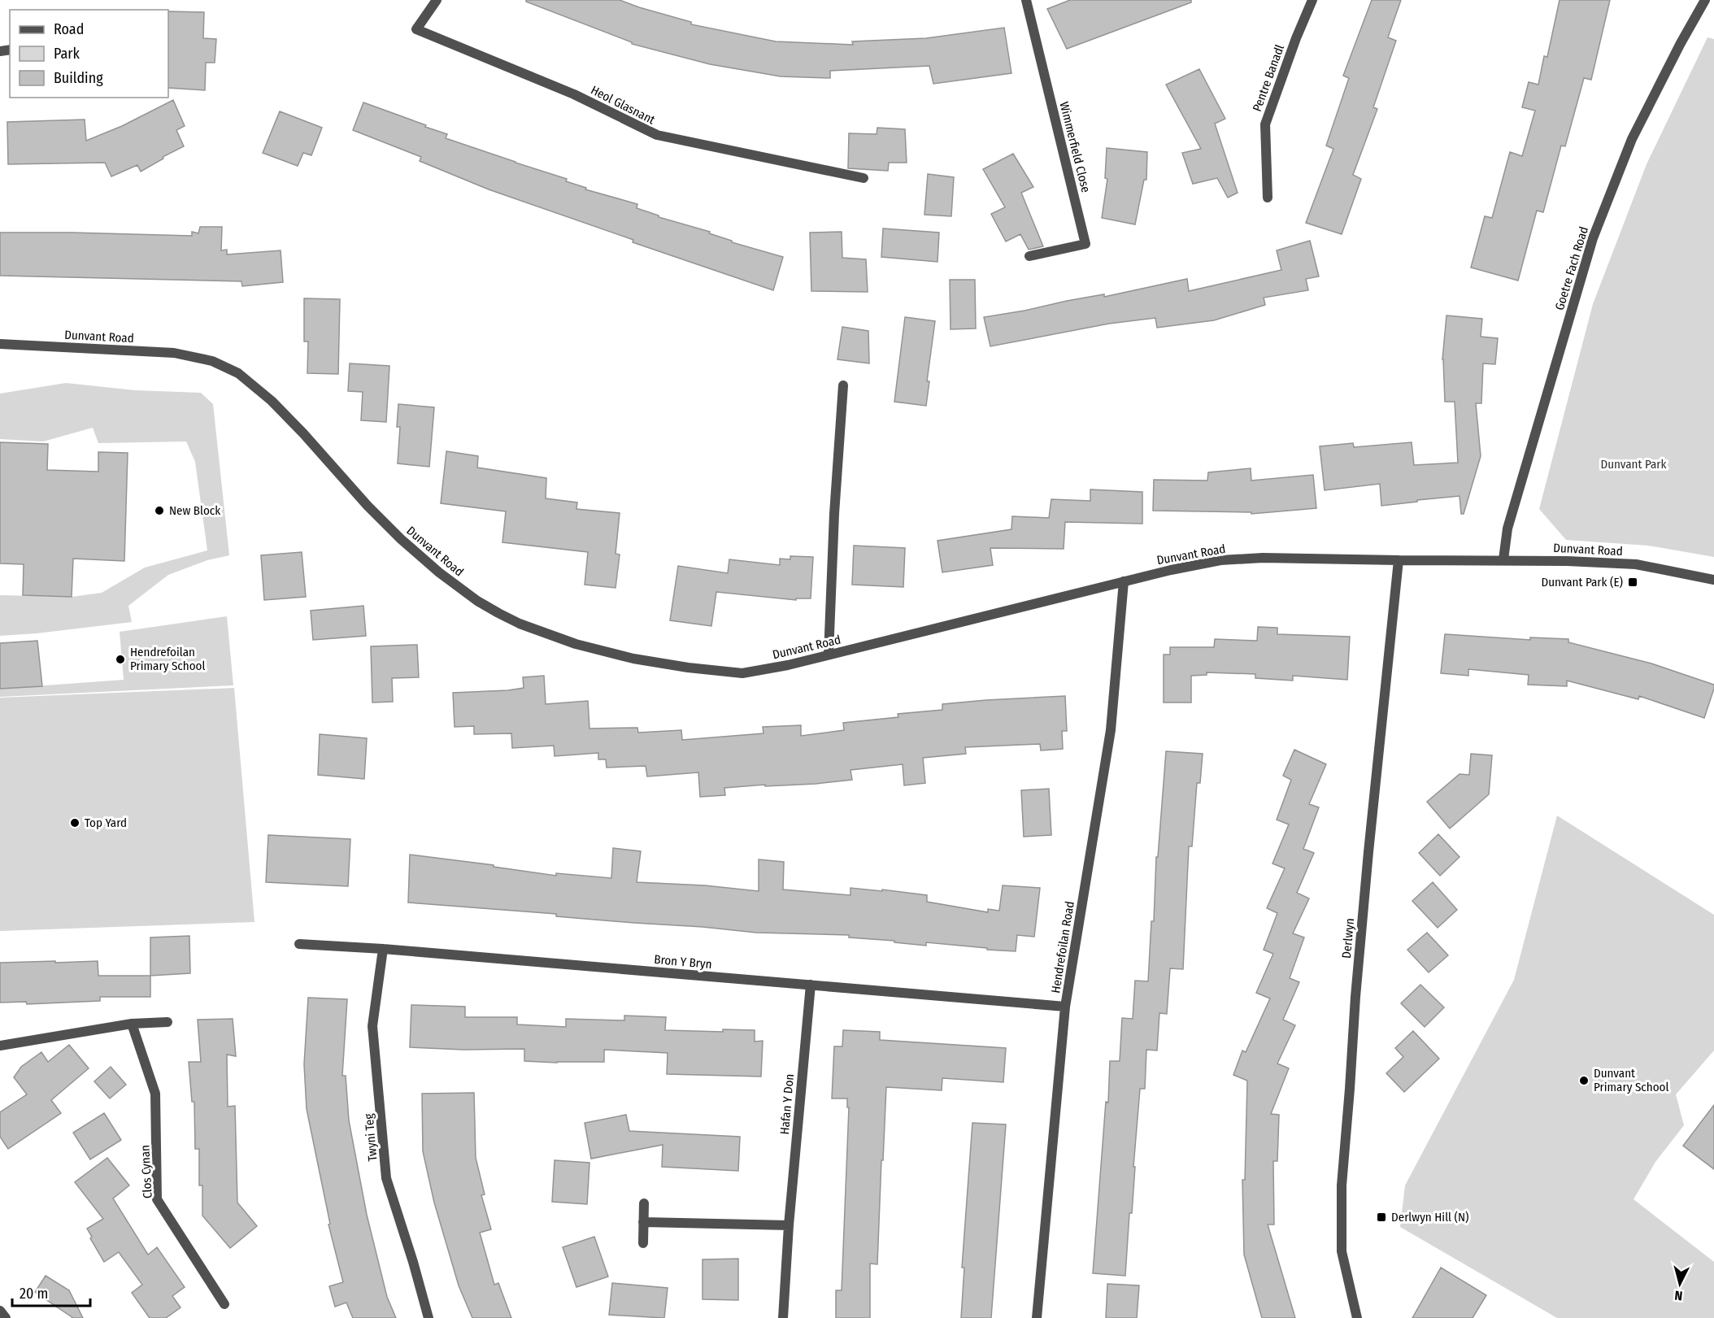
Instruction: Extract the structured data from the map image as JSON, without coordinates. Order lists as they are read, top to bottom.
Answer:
{
  "streets": {
    "street": [
      "Pentre Banadl",
      "Heol Glasnant",
      "Wimmerfield Close",
      "Goetre Fach Road",
      "Dunvant Road",
      "Derlwyn",
      "Hendrefoilan Road",
      "Bron Y Bryn",
      "Hafan Y Don",
      "Twyni Teg",
      "Clos Cynan"
    ]
  },
  "crossings": [
    ["Goetre Fach Road", "Dunvant Road"],
    ["Dunvant Road", "Derlwyn"],
    ["Dunvant Road", "Hendrefoilan Road"],
    ["Hendrefoilan Road", "Bron Y Bryn"],
    ["Bron Y Bryn", "Hafan Y Don"],
    ["Bron Y Bryn", "Twyni Teg"]
  ],
  "parks": ["Dunvant Park"],
  "places": {
    "other": [
      "New Block",
      "Hendrefoilan Primary School",
      "Top Yard",
      "Dunvant Primary School"
    ],
    "transit": ["Dunvant Park (E)", "Derlwyn Hill (N)"]
  },
  "legend": ["Road", "Park", "Building"],
  "scale_bar": "20 m",
  "north": "bottom"
}
